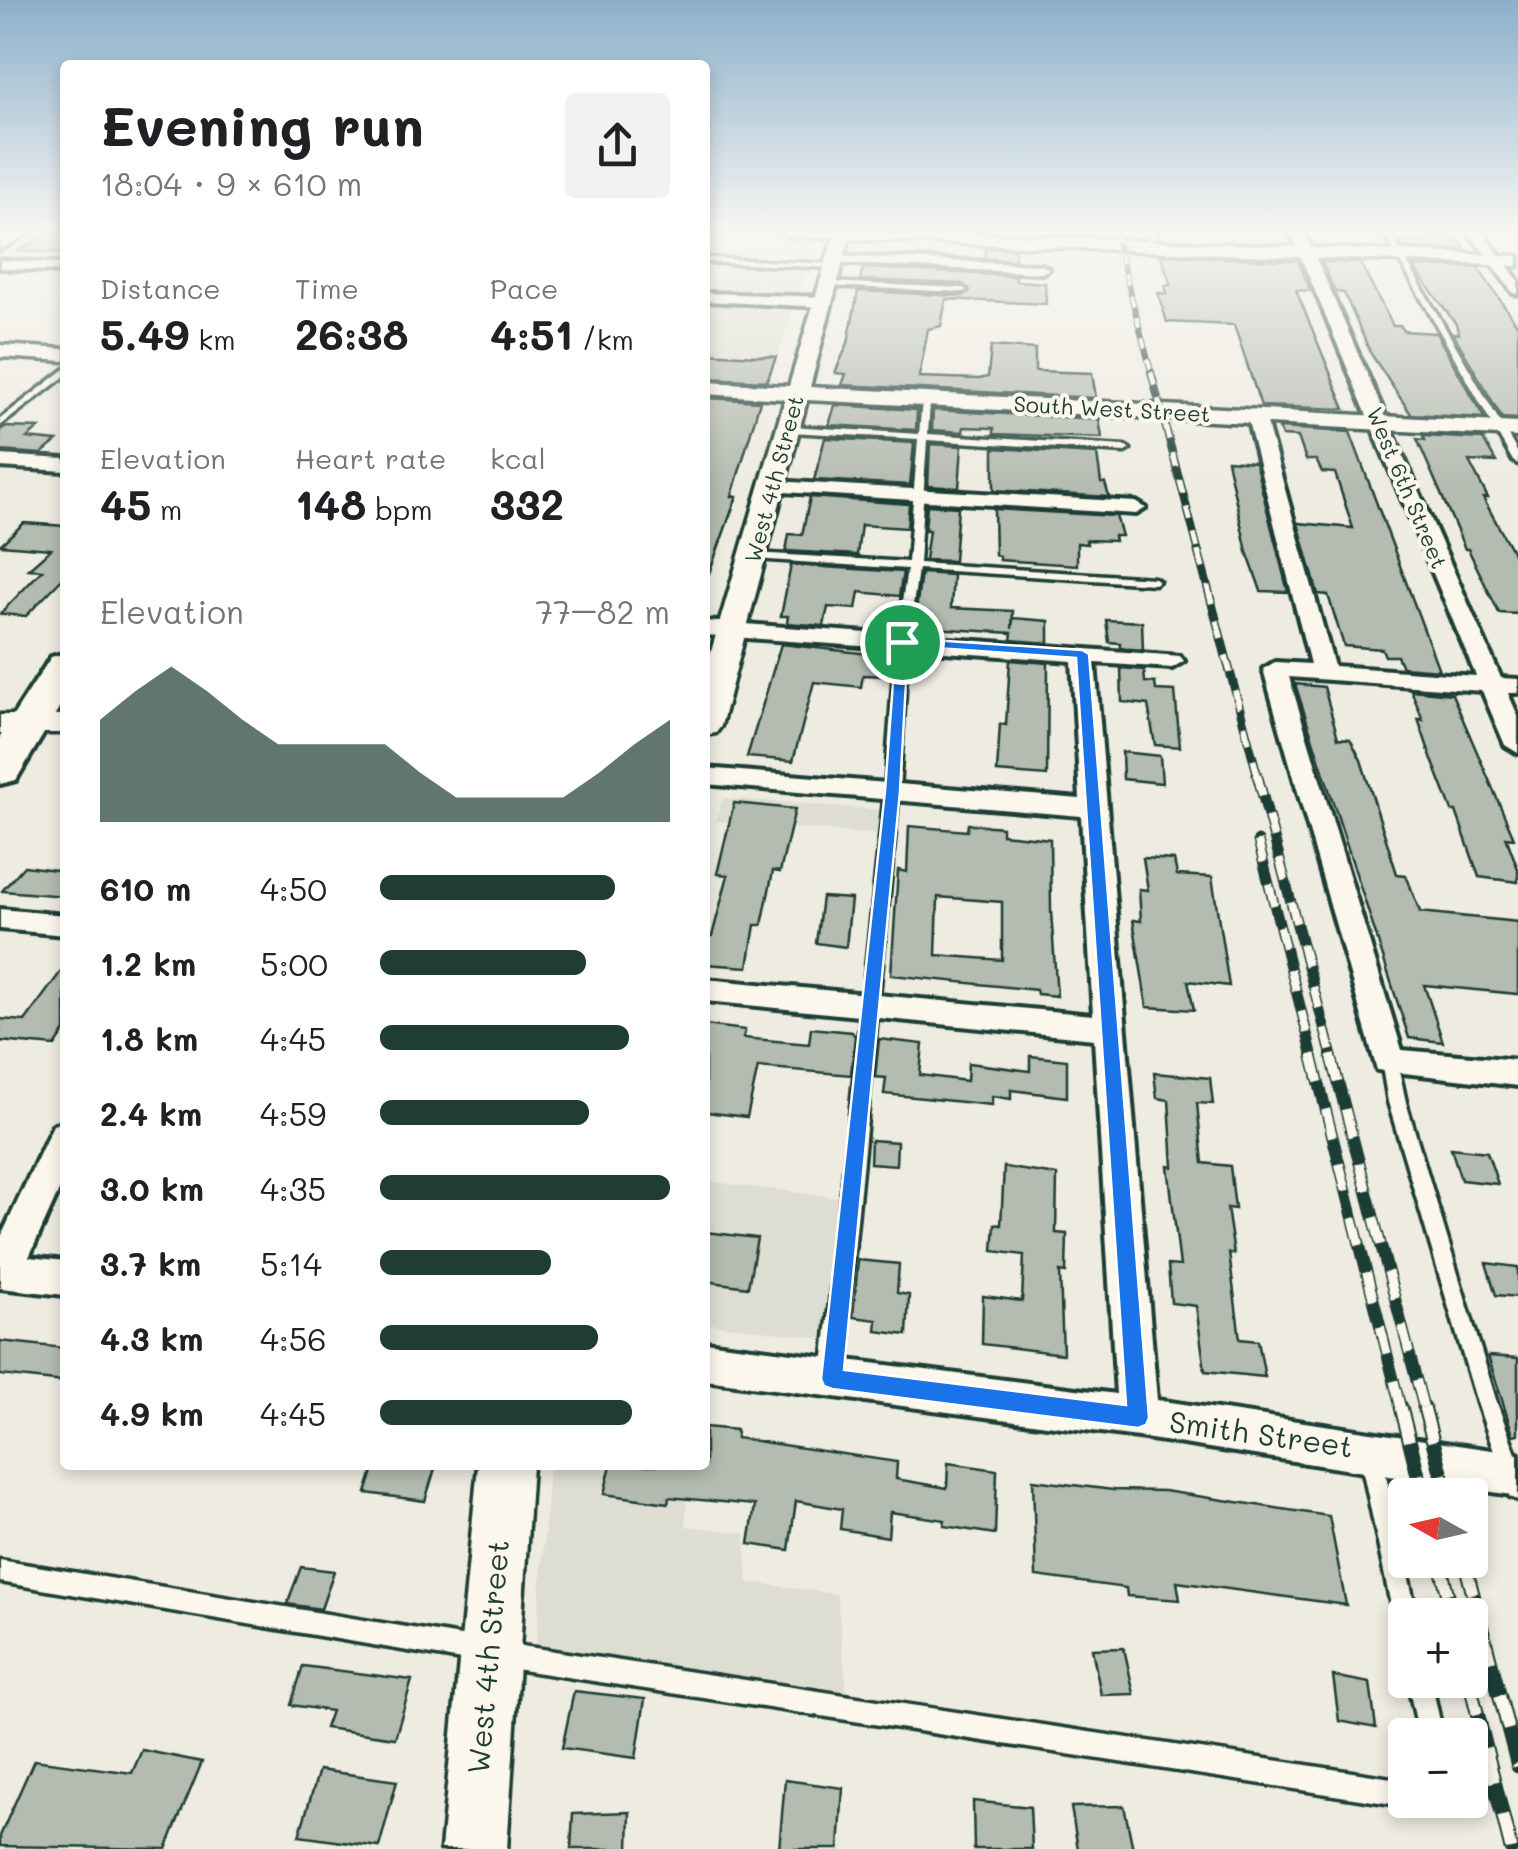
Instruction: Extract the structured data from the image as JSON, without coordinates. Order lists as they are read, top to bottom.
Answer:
{
  "streets": {
    "street": [
      "South West Street",
      "West 4th Street",
      "West 6th Street",
      "Smith Street"
    ]
  },
  "crossings": [
    ["South West Street", "West 4th Street"],
    ["South West Street", "West 6th Street"]
  ],
  "north": "left",
  "page": {
    "heading": ["Evening run", "18:04 · 9 × 610 m"],
    "stats": [
      ["Distance", "5.49 km"],
      ["Time", "26:38"],
      ["Pace", "4:51 /km"],
      ["Elevation", "45 m"],
      ["Heart rate", "148 bpm"],
      ["kcal", "332"]
    ],
    "chart": ["Elevation", "77–82 m"],
    "list": [
      {
        "name": "610 m",
        "note": "4:50"
      },
      {
        "name": "1.2 km",
        "note": "5:00"
      },
      {
        "name": "1.8 km",
        "note": "4:45"
      },
      {
        "name": "2.4 km",
        "note": "4:59"
      },
      {
        "name": "3.0 km",
        "note": "4:35"
      },
      {
        "name": "3.7 km",
        "note": "5:14"
      },
      {
        "name": "4.3 km",
        "note": "4:56"
      },
      {
        "name": "4.9 km",
        "note": "4:45"
      }
    ],
    "map_buttons": ["+", "−"]
  }
}
